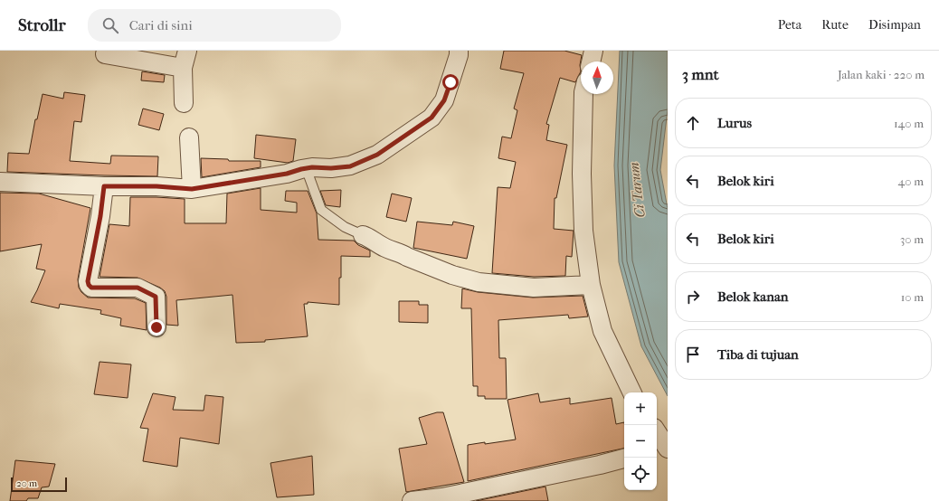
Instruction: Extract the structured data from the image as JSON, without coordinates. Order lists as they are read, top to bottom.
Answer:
{
  "water": ["Ci Tarum"],
  "scale_bar": "20 m",
  "north": "top",
  "page": {
    "header": "Strollr",
    "search": "Cari di sini",
    "nav": ["Peta", "Rute", "Disimpan"],
    "heading": ["3 mnt", "Jalan kaki · 220 m"],
    "list": [
      ["Lurus", "140 m"],
      ["Belok kiri", "40 m"],
      ["Belok kiri", "30 m"],
      ["Belok kanan", "10 m"],
      "Tiba di tujuan"
    ],
    "map_buttons": ["+", "−"],
    "scale": "20 m"
  }
}
